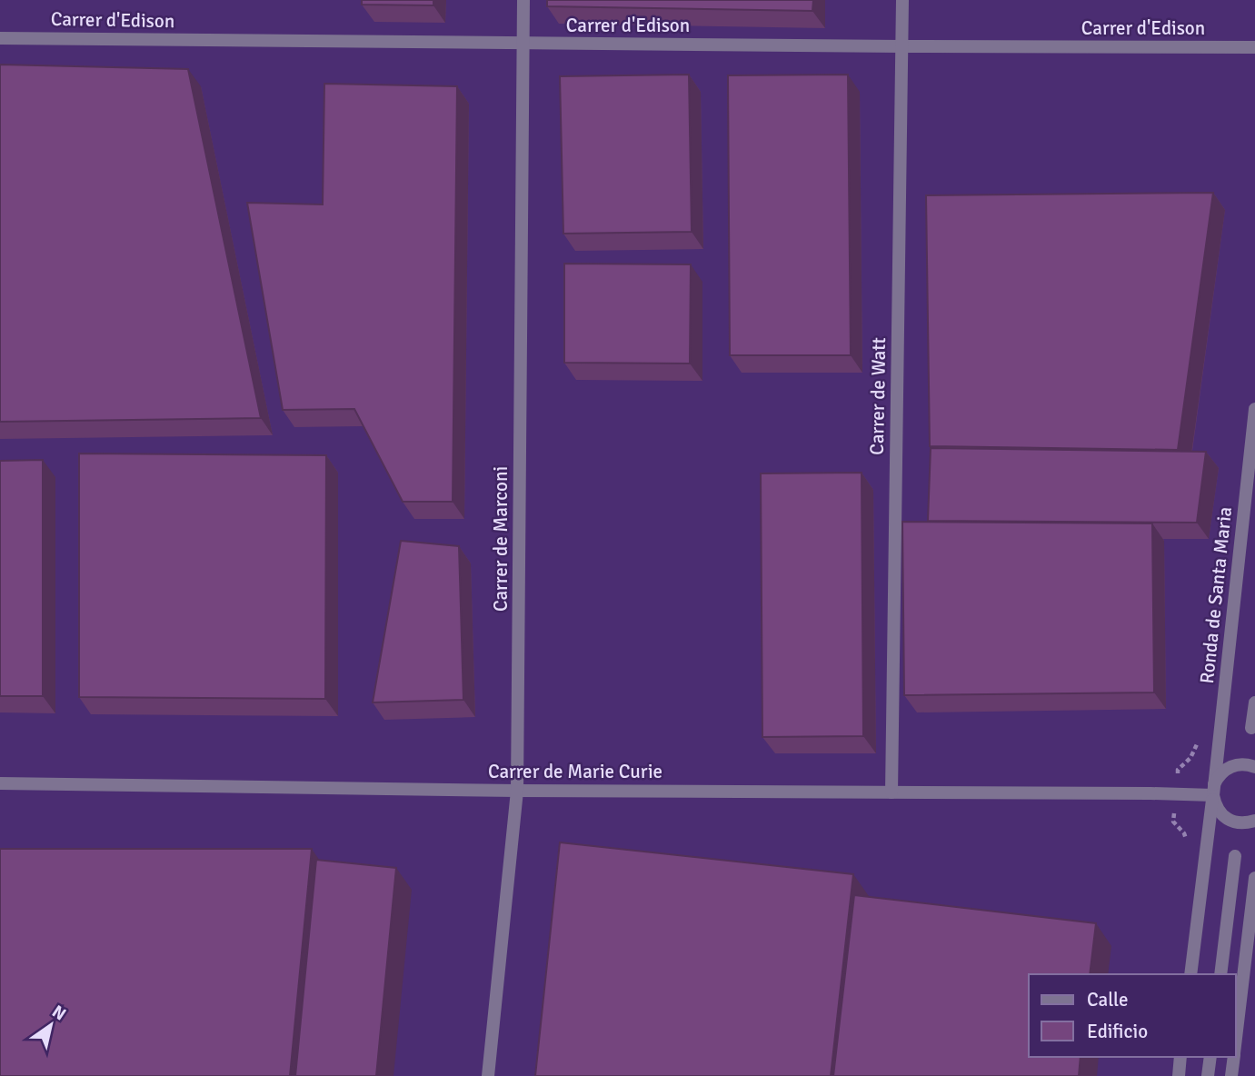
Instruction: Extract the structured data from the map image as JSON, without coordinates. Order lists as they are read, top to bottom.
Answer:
{
  "streets": {
    "street": [
      "Carrer d'Edison",
      "Carrer de Watt",
      "Carrer de Marconi",
      "Ronda de Santa Maria",
      "Carrer de Marie Curie"
    ]
  },
  "crossings": [
    ["Carrer d'Edison", "Carrer de Watt"],
    ["Carrer d'Edison", "Carrer de Marconi"],
    ["Carrer de Watt", "Carrer de Marie Curie"],
    ["Carrer de Marconi", "Carrer de Marie Curie"],
    ["Ronda de Santa Maria", "Carrer de Marie Curie"]
  ],
  "legend": ["Calle", "Edificio"],
  "north": "top right"
}
